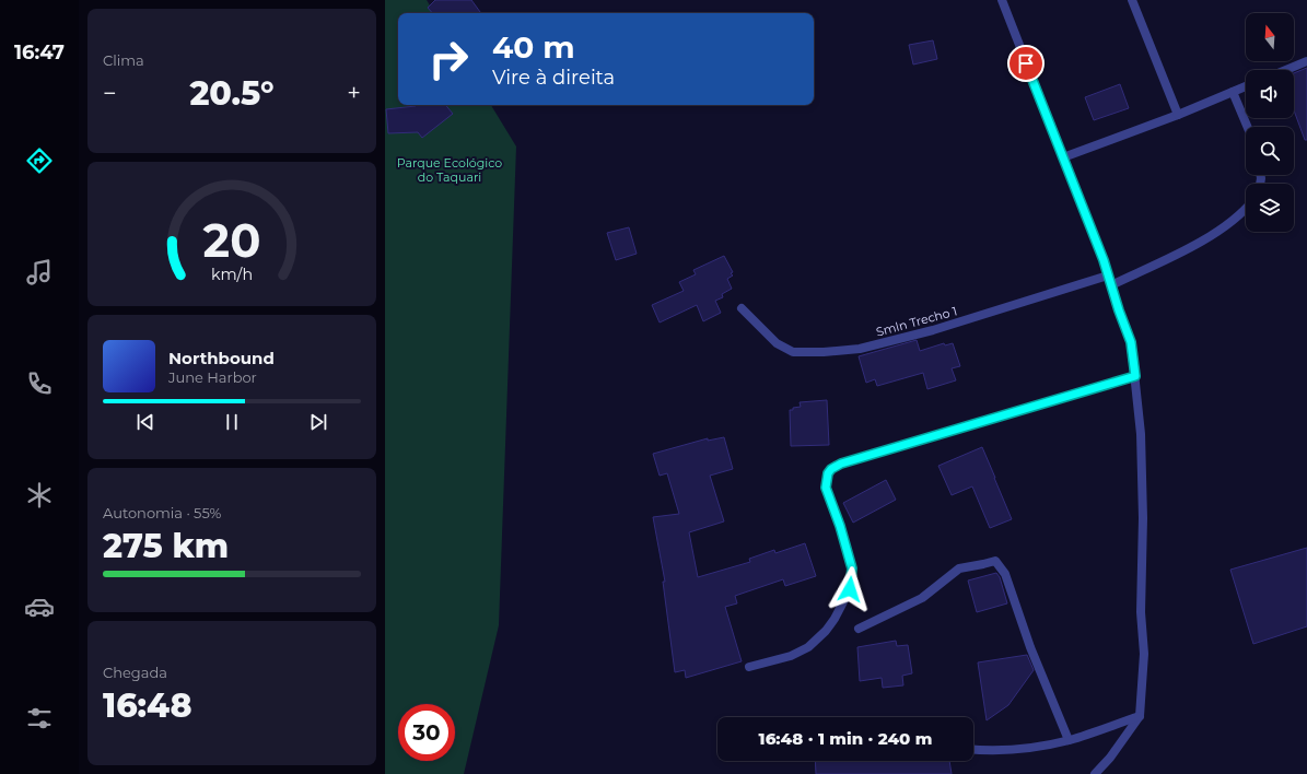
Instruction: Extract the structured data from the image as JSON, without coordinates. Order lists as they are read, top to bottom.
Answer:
{
  "streets": {
    "street": ["Smln Trecho 1"]
  },
  "parks": ["Parque Ecológico do Taquari"],
  "north": "top",
  "page": {
    "tabs": "16:47",
    "tile": [
      "Clima",
      ["Autonomia · 55%", "275 km"],
      ["Chegada", "16:48"]
    ],
    "turn": ["40 m", "Vire à direita"],
    "heat": ["−", "20.5°", "+"],
    "song": ["Northbound", "June Harbor"],
    "limit": "30",
    "trip": "16:48 · 1 min · 240 m",
    "gauge": ["20", "km/h"]
  }
}
